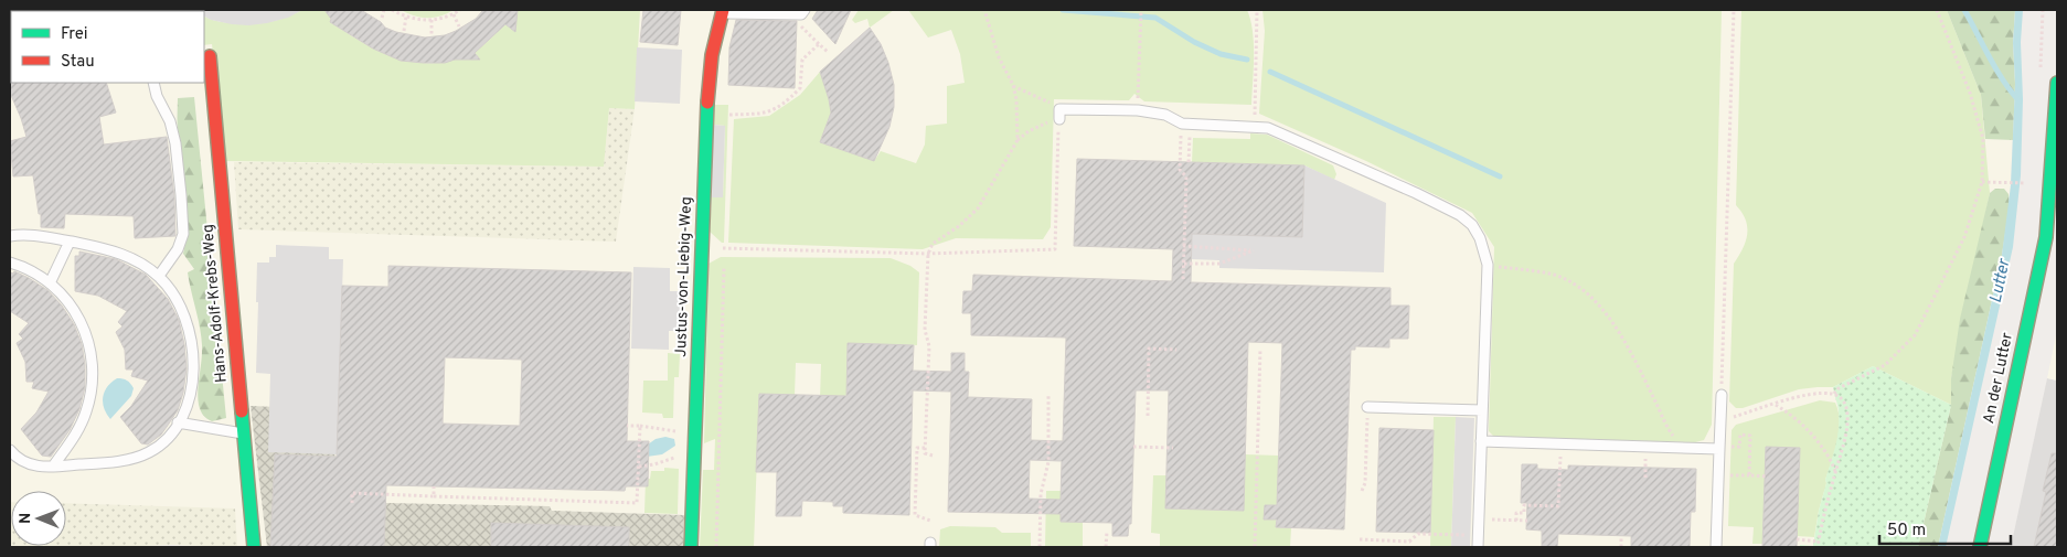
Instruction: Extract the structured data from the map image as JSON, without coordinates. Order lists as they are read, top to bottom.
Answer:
{
  "streets": {
    "street": ["Justus-von-Liebig-Weg", "Hans-Adolf-Krebs-Weg", "An der Lutter"]
  },
  "water": ["Lutter"],
  "legend": ["Frei", "Stau"],
  "scale_bar": "50 m",
  "north": "left"
}
